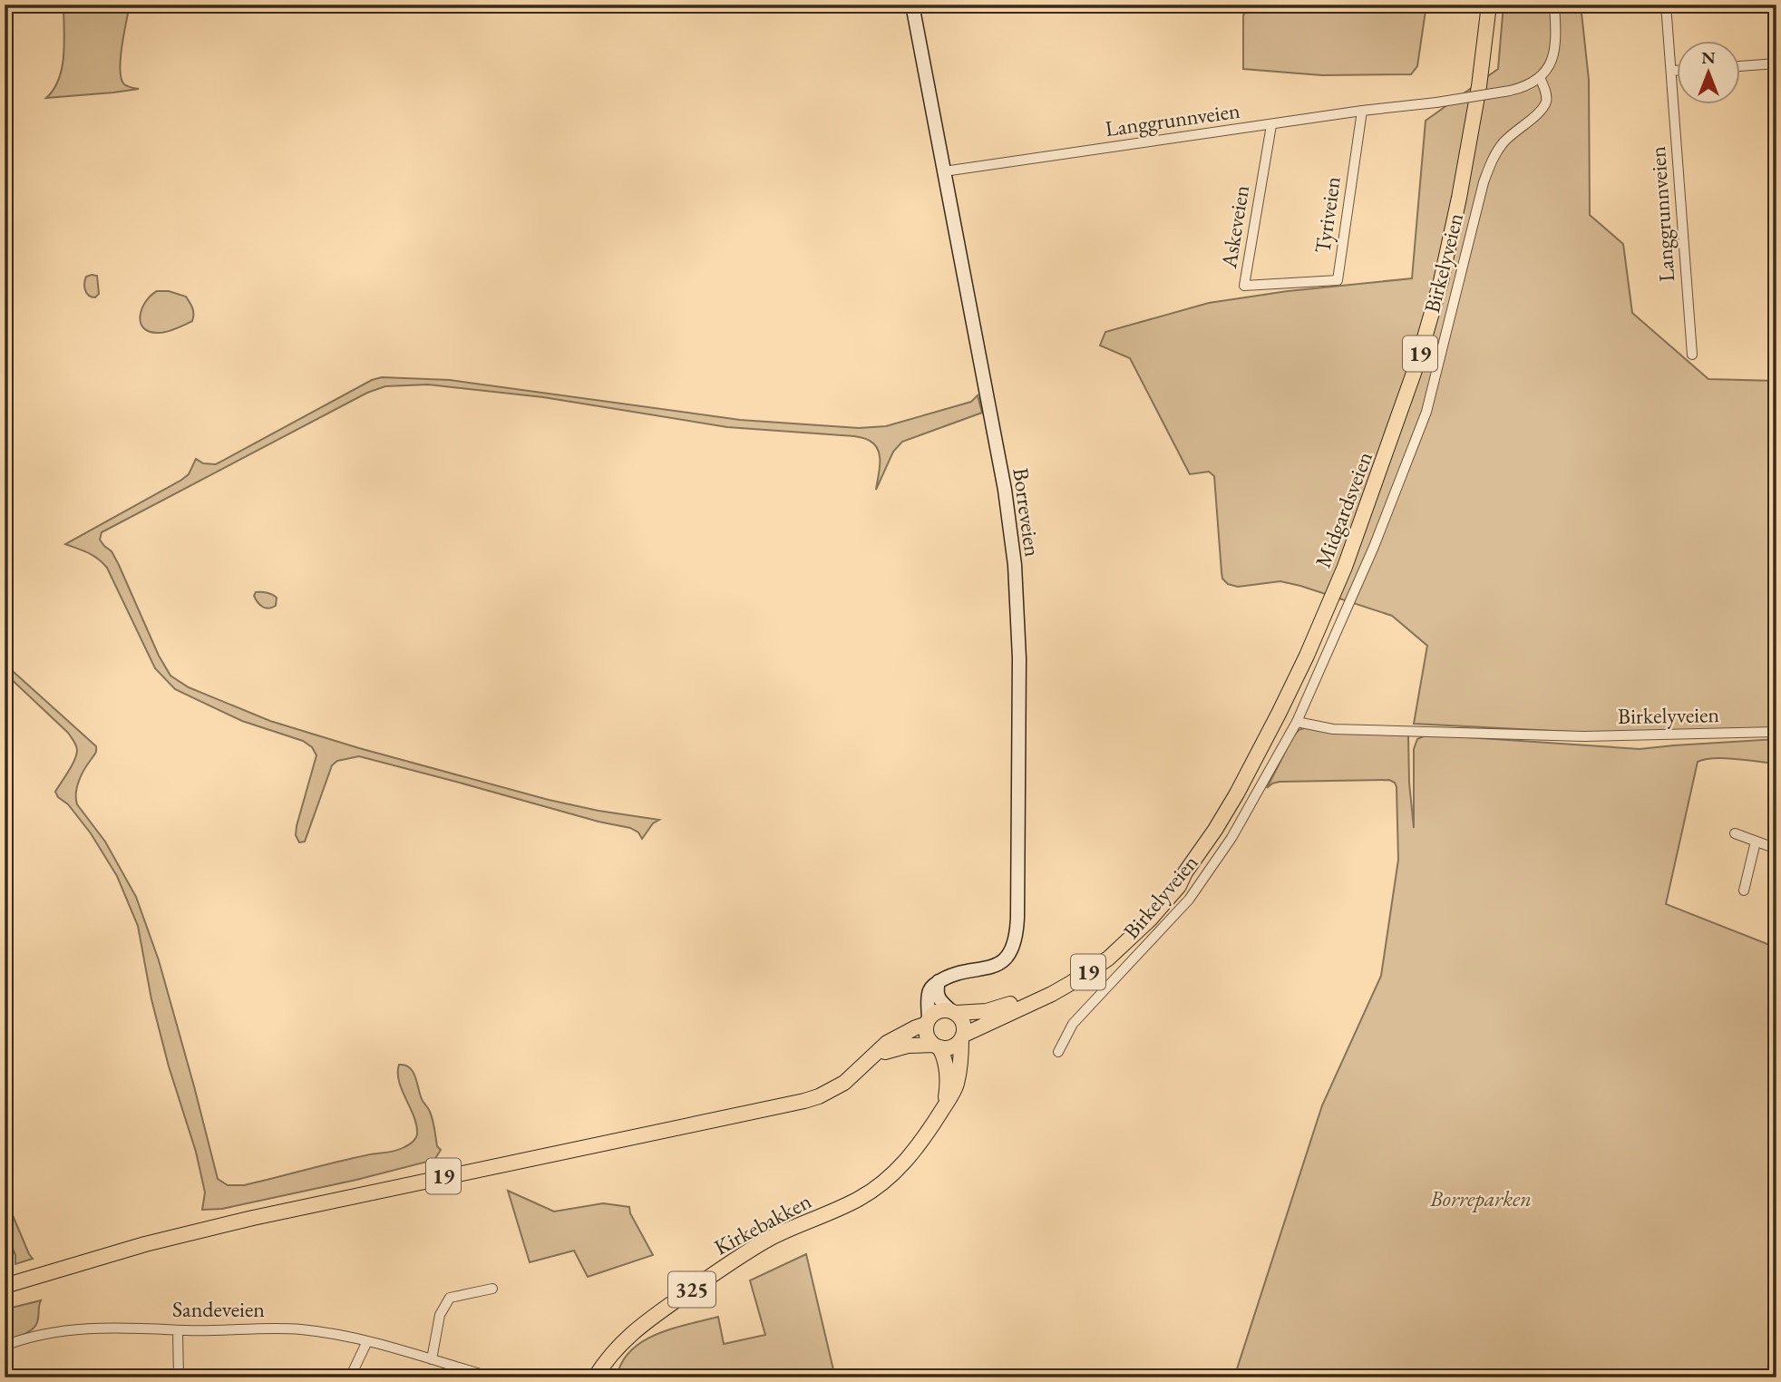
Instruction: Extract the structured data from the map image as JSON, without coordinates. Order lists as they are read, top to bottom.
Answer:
{
  "streets": {
    "main road": [
      "19",
      "Midgardsveien",
      "Borreveien",
      "Kirkebakken",
      "325"
    ],
    "street": [
      "Langgrunnveien",
      "Tyriveien",
      "Askeveien",
      "Birkelyveien",
      "Sandeveien"
    ]
  },
  "crossings": [
    ["Langgrunnveien", "Tyriveien"],
    ["Langgrunnveien", "Askeveien"],
    ["Langgrunnveien", "Birkelyveien"],
    ["Langgrunnveien", "Borreveien"],
    ["Tyriveien", "Askeveien"],
    ["19", "Midgardsveien"],
    ["19", "Kirkebakken"],
    ["Midgardsveien", "Kirkebakken"]
  ],
  "parks": ["Borreparken"],
  "north": "top"
}
